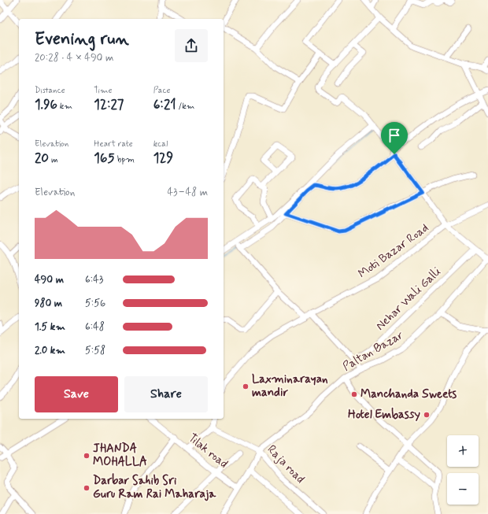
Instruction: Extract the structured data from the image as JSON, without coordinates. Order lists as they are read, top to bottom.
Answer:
{
  "streets": {
    "street": [
      "Moti Bazar Road",
      "Nehar Wali Galli",
      "Paltan Bazar",
      "Tilak road",
      "Raja road"
    ]
  },
  "crossings": [
    ["Paltan Bazar", "Raja road"]
  ],
  "places": [
    "Laxminarayan mandir",
    "Manchanda Sweets",
    "Hotel Embassy",
    "JHANDA MOHALLA",
    "Darbar Sahib Sri Guru Ram Rai Maharaja"
  ],
  "page": {
    "heading": ["Evening run", "20:28 · 4 × 490 m"],
    "stats": [
      ["Distance", "1.96 km"],
      ["Time", "12:27"],
      ["Pace", "6:21 /km"],
      ["Elevation", "20 m"],
      ["Heart rate", "165 bpm"],
      ["kcal", "129"]
    ],
    "chart": ["Elevation", "43–48 m"],
    "list": [
      {
        "name": "490 m",
        "note": "6:43"
      },
      {
        "name": "980 m",
        "note": "5:56"
      },
      {
        "name": "1.5 km",
        "note": "6:48"
      },
      {
        "name": "2.0 km",
        "note": "5:58"
      }
    ],
    "buttons": ["Save", "Share"],
    "map_buttons": ["+", "−"]
  }
}
